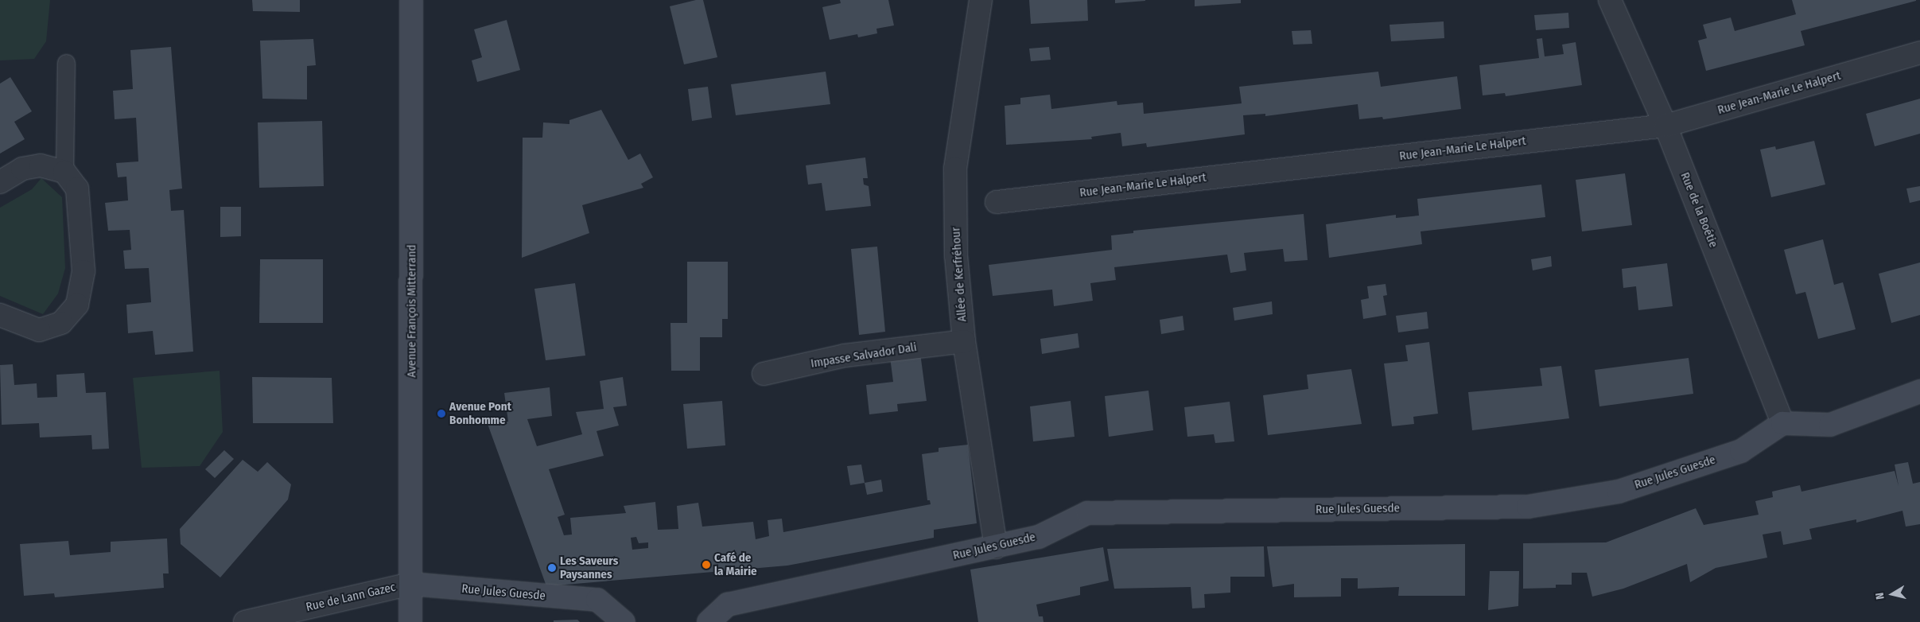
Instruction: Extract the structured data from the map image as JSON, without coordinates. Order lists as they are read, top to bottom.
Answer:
{
  "streets": {
    "street": [
      "Rue Jean-Marie Le Halpert",
      "Rue de la Boétie",
      "Allée de Kerfréhour",
      "Avenue François Mitterrand",
      "Impasse Salvador Dali",
      "Rue Jules Guesde",
      "Rue de Lann Gazec"
    ]
  },
  "crossings": [
    ["Rue Jean-Marie Le Halpert", "Rue de la Boétie"],
    ["Rue de la Boétie", "Rue Jules Guesde"],
    ["Allée de Kerfréhour", "Impasse Salvador Dali"],
    ["Allée de Kerfréhour", "Rue Jules Guesde"],
    ["Avenue François Mitterrand", "Rue Jules Guesde"],
    ["Avenue François Mitterrand", "Rue de Lann Gazec"],
    ["Rue Jules Guesde", "Rue de Lann Gazec"]
  ],
  "places": ["Avenue Pont Bonhomme", "Café de la Mairie", "Les Saveurs Paysannes"],
  "north": "left"
}
